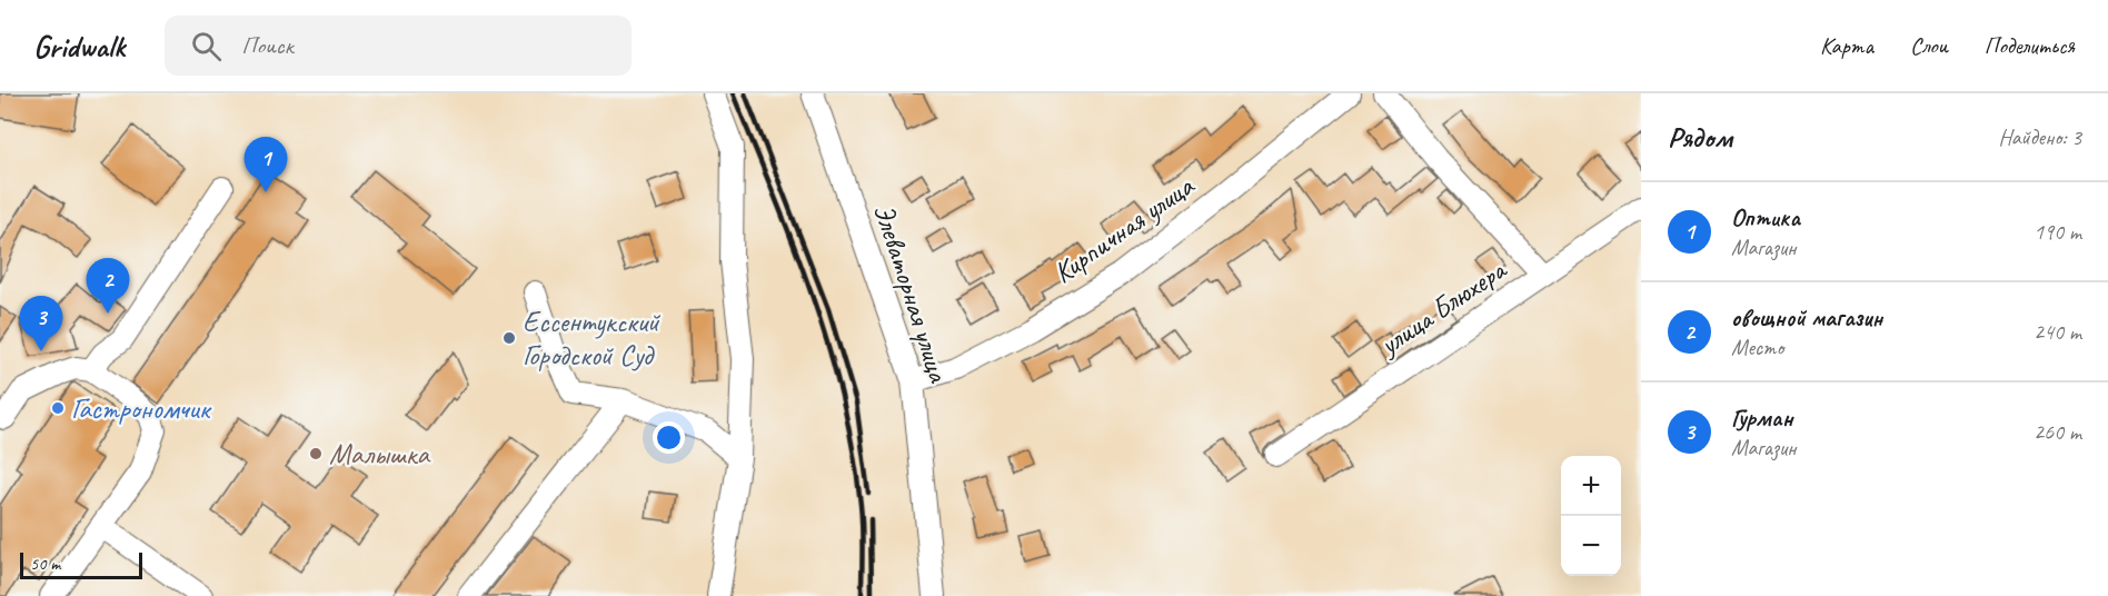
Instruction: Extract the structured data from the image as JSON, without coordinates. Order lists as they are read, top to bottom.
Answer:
{
  "streets": {
    "street": ["Кирпичная улица", "Элеваторная улица", "улица Блюхера"]
  },
  "crossings": [
    ["Кирпичная улица", "Элеваторная улица"]
  ],
  "places": ["Ессентукский Городской Суд", "Гастрономчик", "Малышка"],
  "scale_bar": "50 m",
  "page": {
    "header": "Gridwalk",
    "search": "Поиск",
    "nav": ["Карта", "Слои", "Поделиться"],
    "heading": ["Рядом", "Найдено: 3"],
    "pins": ["1", "2", "3"],
    "list": [
      {
        "mark": "1",
        "name": "Оптика",
        "note": "Магазин",
        "value": "190 m"
      },
      {
        "mark": "2",
        "name": "овощной магазин",
        "note": "Место",
        "value": "240 m"
      },
      {
        "mark": "3",
        "name": "Гурман",
        "note": "Магазин",
        "value": "260 m"
      }
    ],
    "map_buttons": ["+", "−"],
    "scale": "50 m"
  }
}
